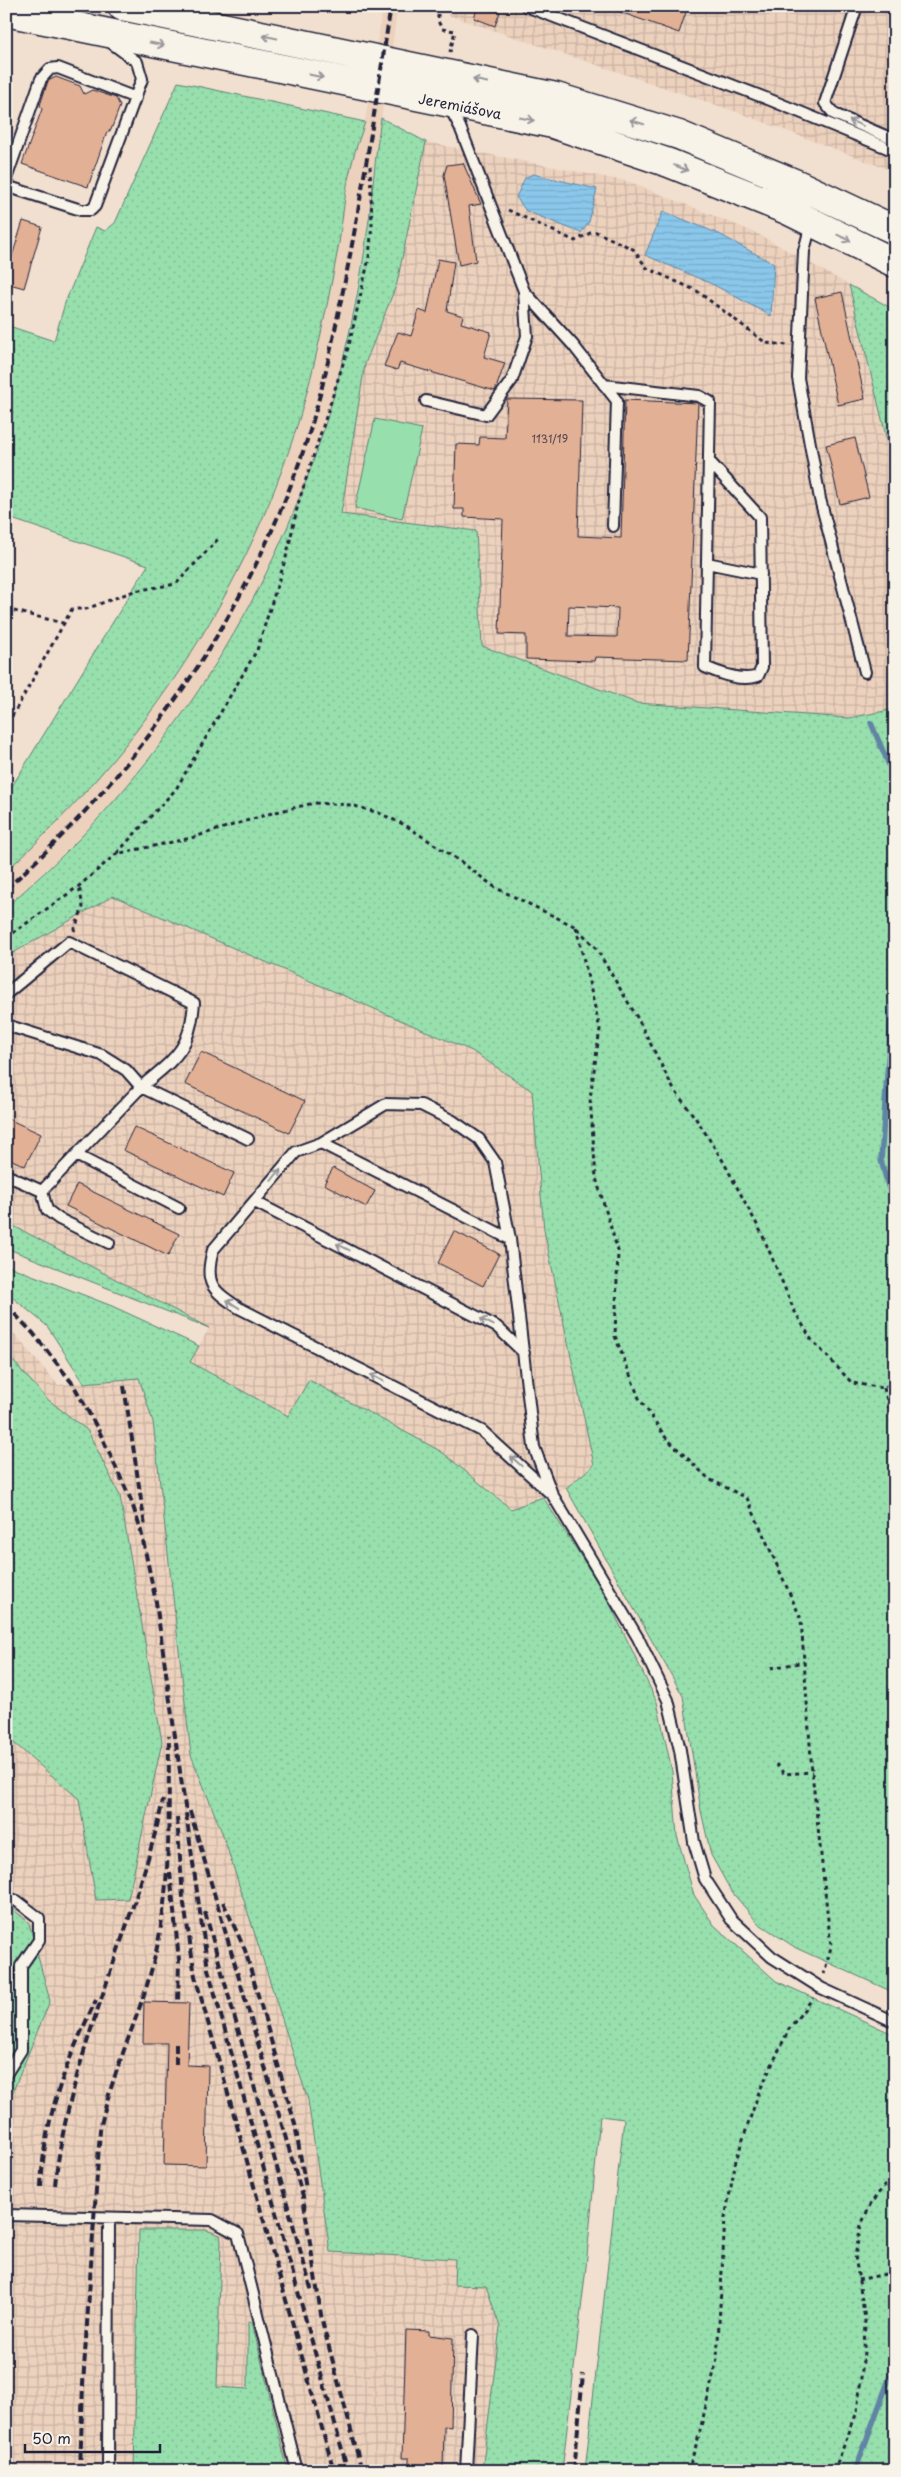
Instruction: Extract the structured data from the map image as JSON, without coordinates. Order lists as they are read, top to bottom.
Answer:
{
  "streets": {
    "main road": ["Jeremiášova"]
  },
  "house_numbers": ["1131/19"],
  "scale_bar": "50 m"
}
